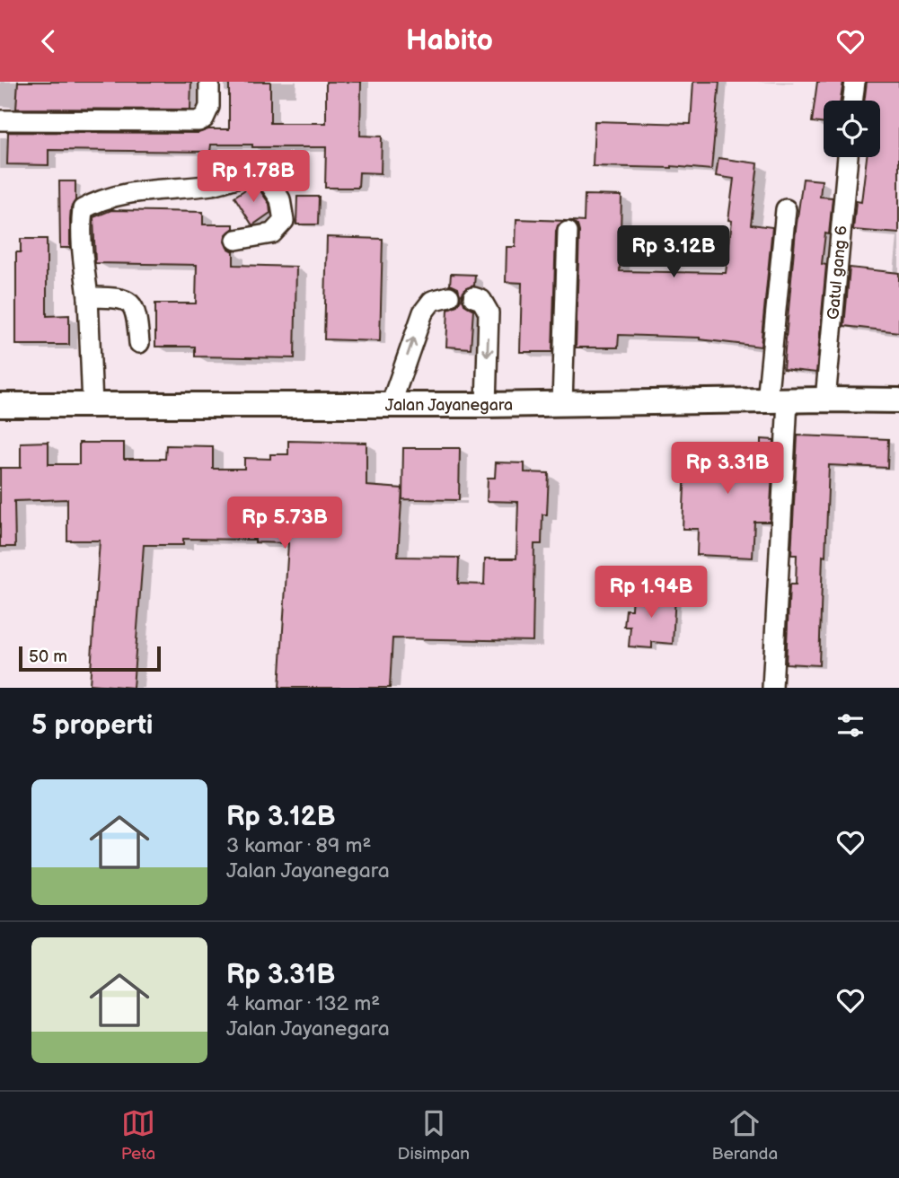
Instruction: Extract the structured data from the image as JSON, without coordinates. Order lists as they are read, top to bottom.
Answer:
{
  "streets": {
    "main road": ["Jalan Jayanegara"],
    "street": ["Gatul gang 6"]
  },
  "crossings": [
    ["Gatul gang 6", "Jalan Jayanegara"]
  ],
  "scale_bar": "50 m",
  "page": {
    "header": "Habito",
    "price": [
      "Rp 1.78B",
      "Rp 3.12B",
      "Rp 3.31B",
      "Rp 5.73B",
      "Rp 1.94B"
    ],
    "scale": "50 m",
    "heading": "5 properti",
    "list": [
      {
        "name": "Rp 3.12B",
        "note": "3 kamar · 89 m² · Jalan Jayanegara"
      },
      {
        "name": "Rp 3.31B",
        "note": "4 kamar · 132 m² · Jalan Jayanegara"
      }
    ],
    "tabs": ["Peta", "Disimpan", "Beranda"]
  }
}
